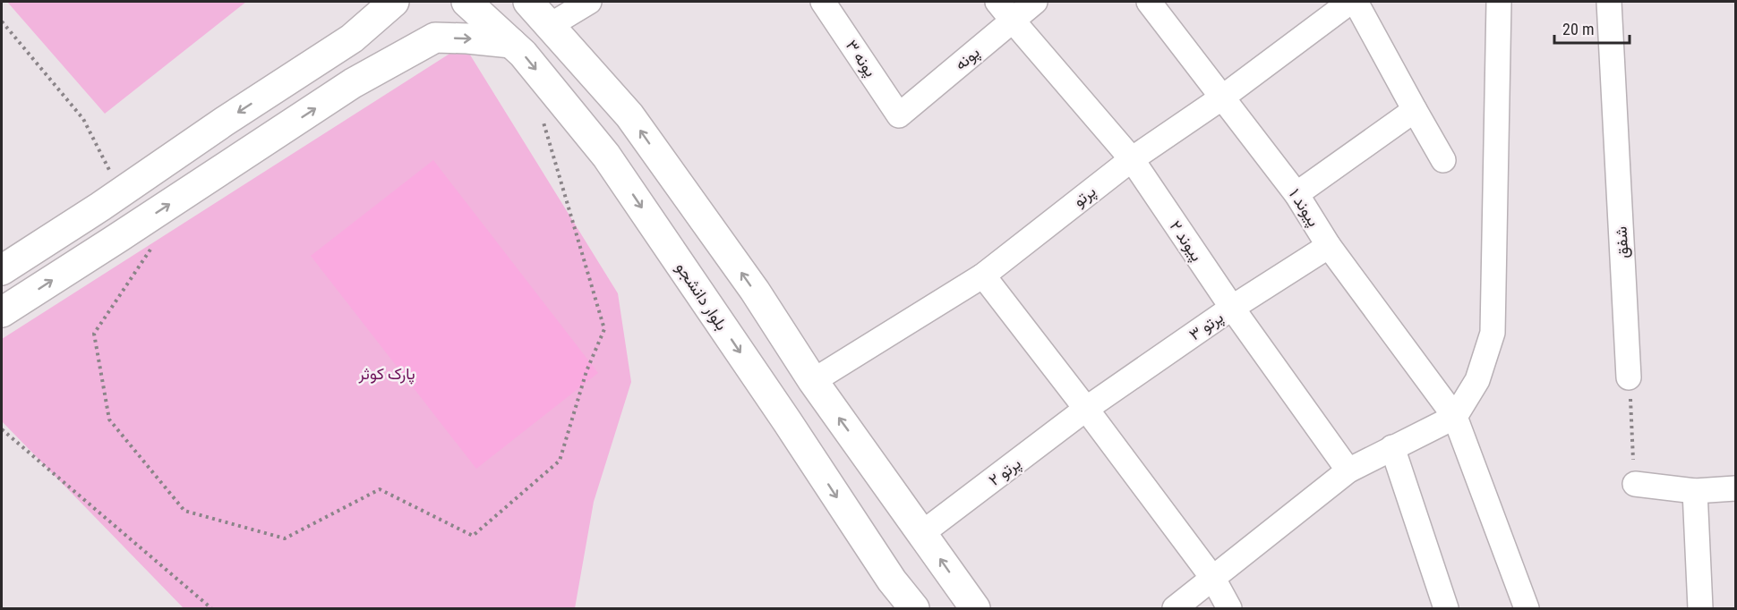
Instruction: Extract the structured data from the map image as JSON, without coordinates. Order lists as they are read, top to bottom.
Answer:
{
  "streets": {
    "main road": ["بلوار دانشجو"],
    "street": [
      "پونه ۳",
      "پونه",
      "پرتو",
      "پیوند ۱",
      "پیوند ۲",
      "شفق",
      "پرتو ۳",
      "پرتو ۲"
    ]
  },
  "crossings": [
    ["پونه ۳", "پونه"],
    ["پونه", "پیوند ۲"],
    ["پرتو", "پیوند ۱"],
    ["پرتو", "پیوند ۲"],
    ["پیوند ۱", "پرتو ۳"],
    ["پیوند ۲", "پرتو ۳"],
    ["پرتو ۳", "پرتو ۲"]
  ],
  "parks": ["پارک کوثر"],
  "scale_bar": "20 m"
}
